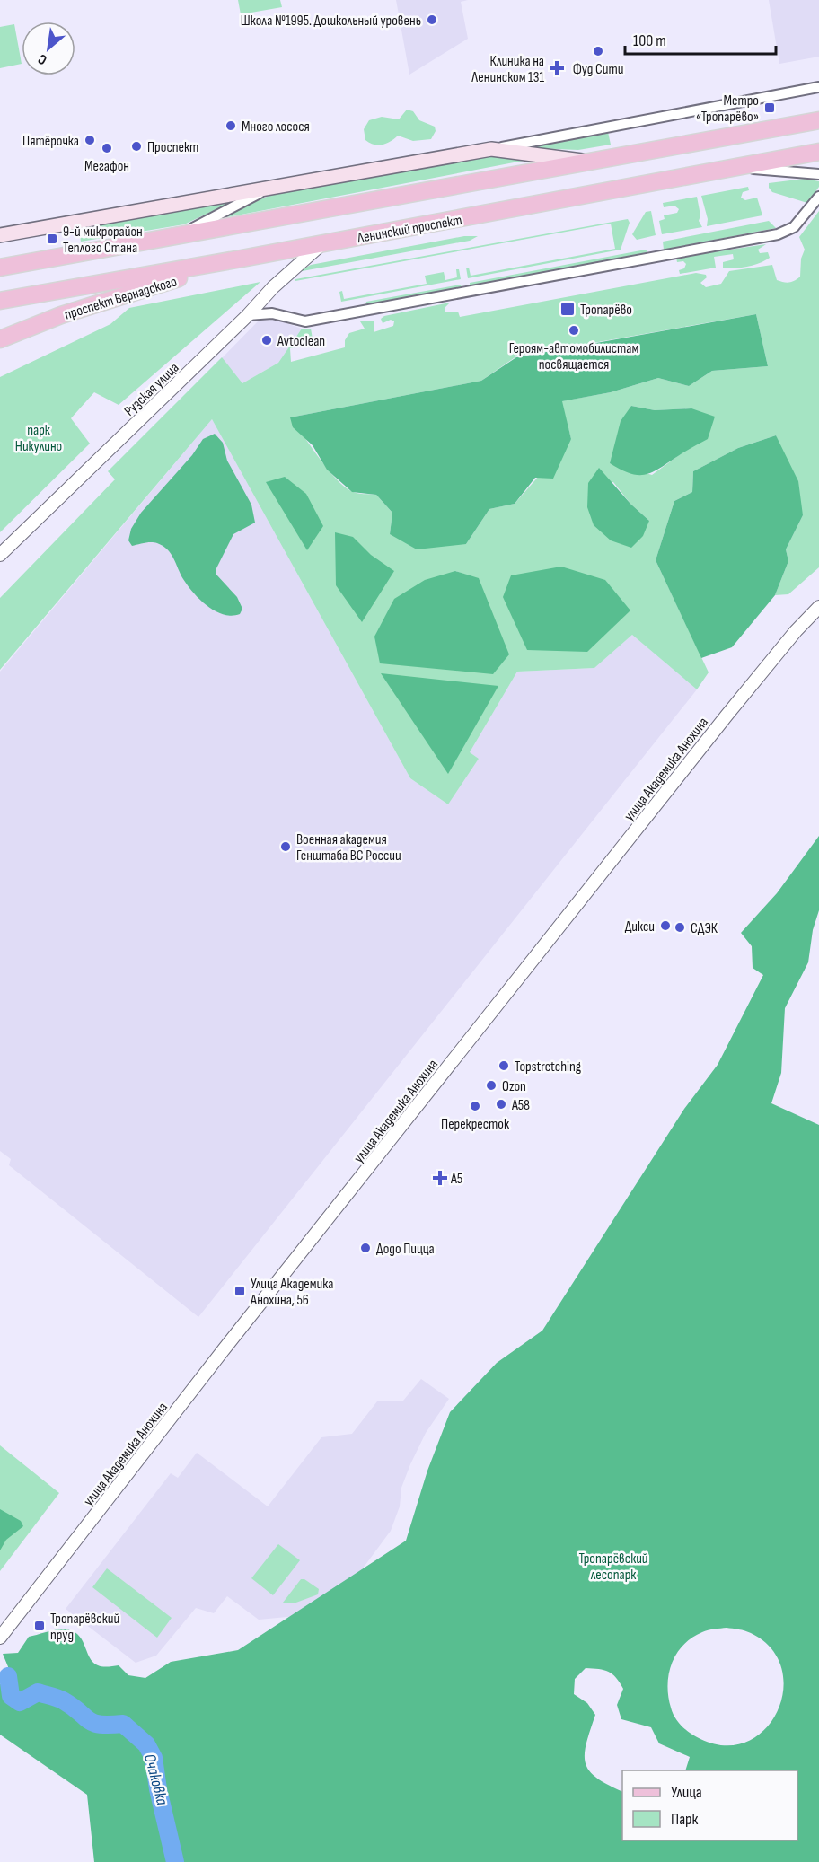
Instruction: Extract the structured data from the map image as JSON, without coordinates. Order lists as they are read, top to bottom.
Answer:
{
  "streets": {
    "main road": ["Ленинский проспект", "проспект Вернадского"],
    "street": ["Рузская улица", "улица Академика Анохина"]
  },
  "crossings": [
    ["Ленинский проспект", "проспект Вернадского"],
    ["Ленинский проспект", "Рузская улица"]
  ],
  "water": ["Очаковка"],
  "parks": ["парк Никулино", "Тропарёвский лесопарк"],
  "places": {
    "other": [
      "Школа №1995. Дошкольный уровень",
      "Фуд Сити",
      "Много лосося",
      "Пятёрочка",
      "Проспект",
      "Мегафон",
      "Героям-автомобилистам посвящается",
      "Avtoclean",
      "Военная академия Генштаба ВС России",
      "Дикси",
      "СДЭК",
      "Topstretching",
      "Ozon",
      "А58",
      "Перекресток",
      "Додо Пицца"
    ],
    "health": ["Клиника на Ленинском 131", "А5"],
    "transit": [
      "Метро «Тропарёво»",
      "9-й микрорайон Теплого Стана",
      "Тропарёво",
      "Улица Академика Анохина, 56",
      "Тропарёвский пруд"
    ]
  },
  "legend": ["Улица", "Парк"],
  "scale_bar": "100 m",
  "north": "bottom left"
}
